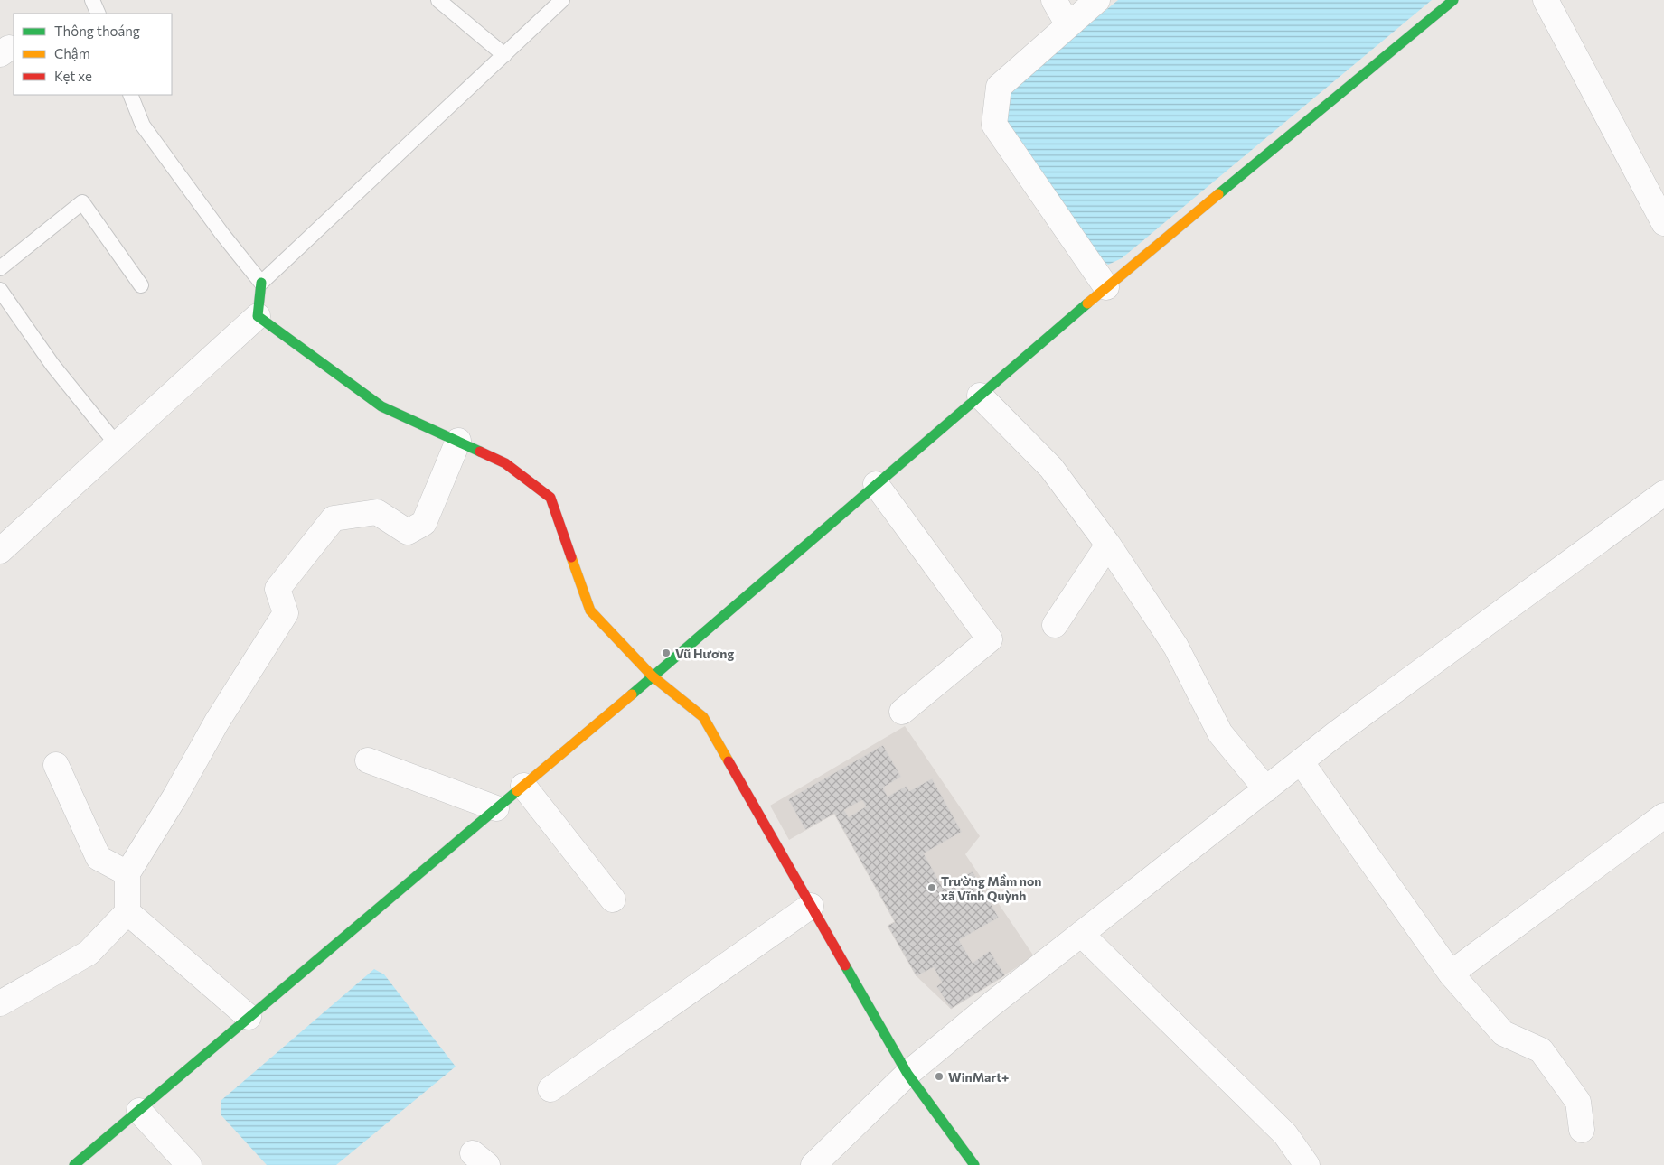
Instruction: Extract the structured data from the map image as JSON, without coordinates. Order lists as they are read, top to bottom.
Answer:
{
  "places": ["Vũ Hương", "Trường Mầm non xã Vĩnh Quỳnh", "WinMart+"],
  "legend": ["Thông thoáng", "Chậm", "Kẹt xe"]
}
